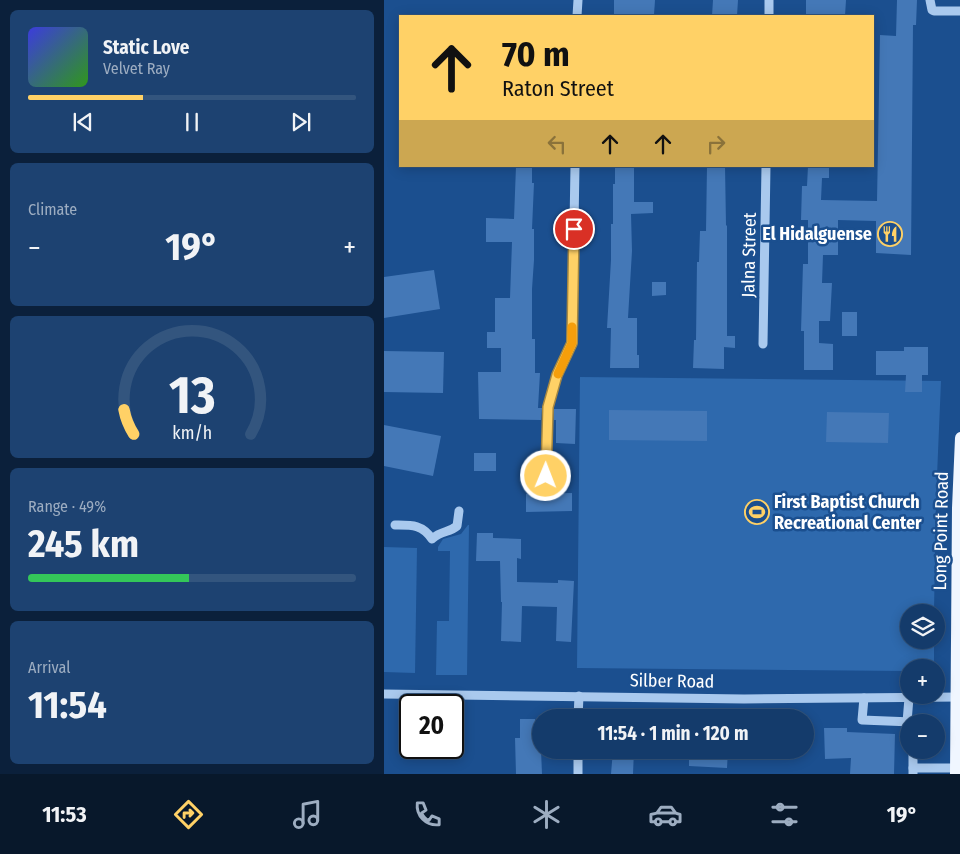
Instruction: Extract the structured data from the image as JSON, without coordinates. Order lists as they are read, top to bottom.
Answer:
{
  "streets": {
    "main road": ["Long Point Road"],
    "street": ["Jalna Street", "Silber Road"]
  },
  "crossings": [
    ["Long Point Road", "Silber Road"]
  ],
  "places": {
    "restaurant": ["El Hidalguense"],
    "sports": ["First Baptist Church Recreational Center"]
  },
  "page": {
    "turn": ["70 m", "Raton Street"],
    "song": ["Static Love", "Velvet Ray"],
    "tile": [
      "Climate",
      ["Range · 49%", "245 km"],
      ["Arrival", "11:54"]
    ],
    "heat": ["−", "19°", "+"],
    "map_buttons": ["+", "−"],
    "limit": "20",
    "trip": "11:54 · 1 min · 120 m",
    "tabs": ["11:53", "19°"],
    "gauge": ["13", "km/h"]
  }
}
